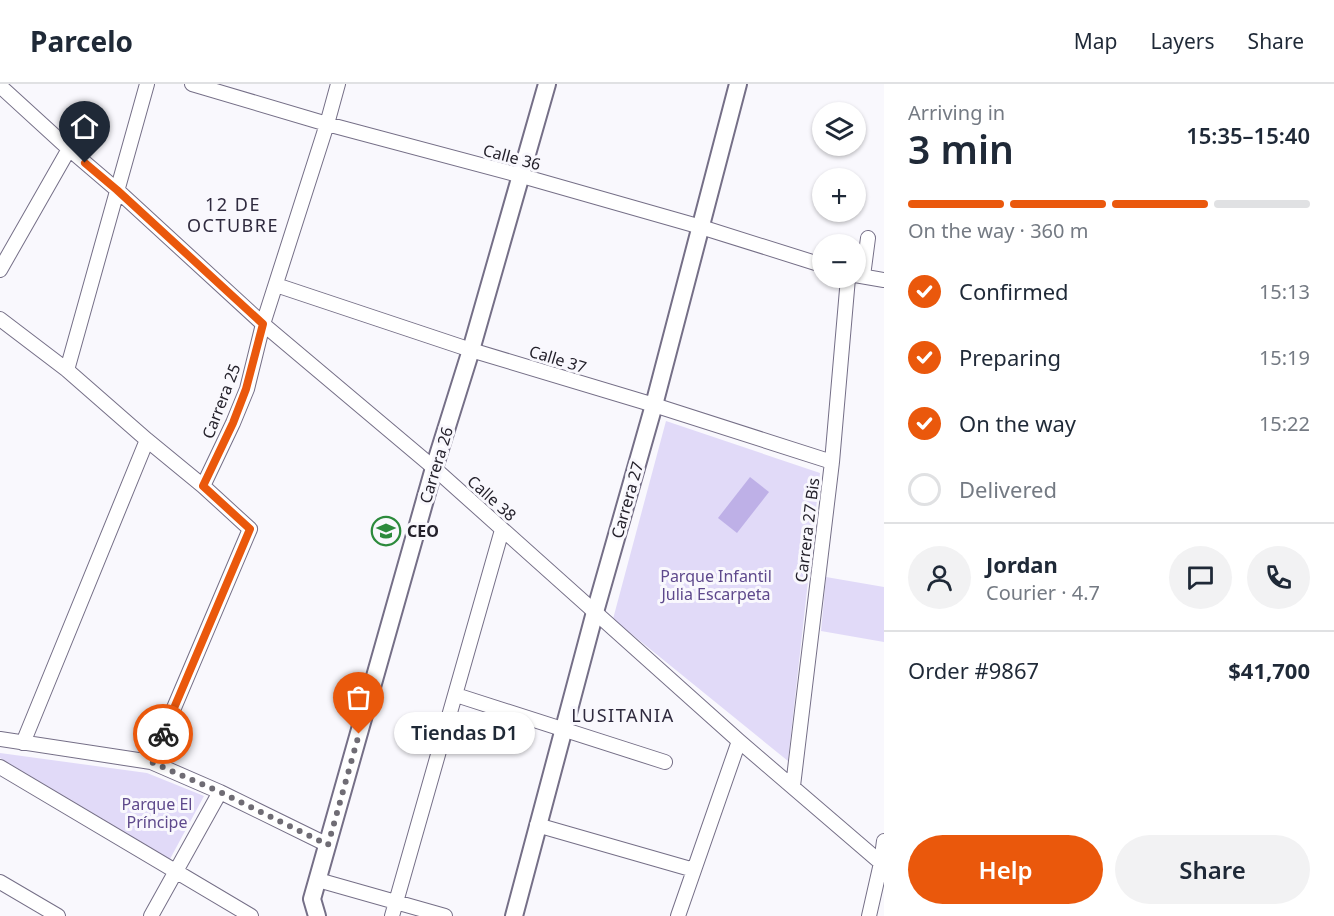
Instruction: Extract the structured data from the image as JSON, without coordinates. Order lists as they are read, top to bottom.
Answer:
{
  "streets": {
    "street": [
      "Calle 36",
      "Calle 37",
      "Carrera 25",
      "Carrera 26",
      "Calle 38",
      "Carrera 27",
      "Carrera 27 Bis"
    ]
  },
  "crossings": [
    ["Calle 36", "Carrera 25"],
    ["Calle 36", "Carrera 26"],
    ["Calle 36", "Carrera 27"],
    ["Calle 37", "Carrera 25"],
    ["Calle 37", "Carrera 26"],
    ["Calle 37", "Carrera 27"],
    ["Calle 37", "Carrera 27 Bis"],
    ["Carrera 25", "Calle 38"],
    ["Carrera 26", "Calle 38"],
    ["Calle 38", "Carrera 27"],
    ["Calle 38", "Carrera 27 Bis"]
  ],
  "districts": ["12 DE OCTUBRE", "LUSITANIA"],
  "parks": ["Parque Infantil Julia Escarpeta", "Parque El Príncipe"],
  "places": {
    "school or university": ["CEO"],
    "other": ["Tiendas D1"]
  },
  "page": {
    "header": "Parcelo",
    "nav": ["Map", "Layers", "Share"],
    "heading": ["3 min", "Arriving in", "15:35–15:40"],
    "panel": [
      "Jordan",
      "Courier · 4.7",
      "Order #9867",
      "$41,700"
    ],
    "map_buttons": ["+", "−"],
    "bar": "On the way · 360 m",
    "list": [
      ["Confirmed", "15:13"],
      ["Preparing", "15:19"],
      ["On the way", "15:22"],
      "Delivered"
    ],
    "bubble": "Tiendas D1",
    "buttons": ["Help", "Share"]
  }
}
